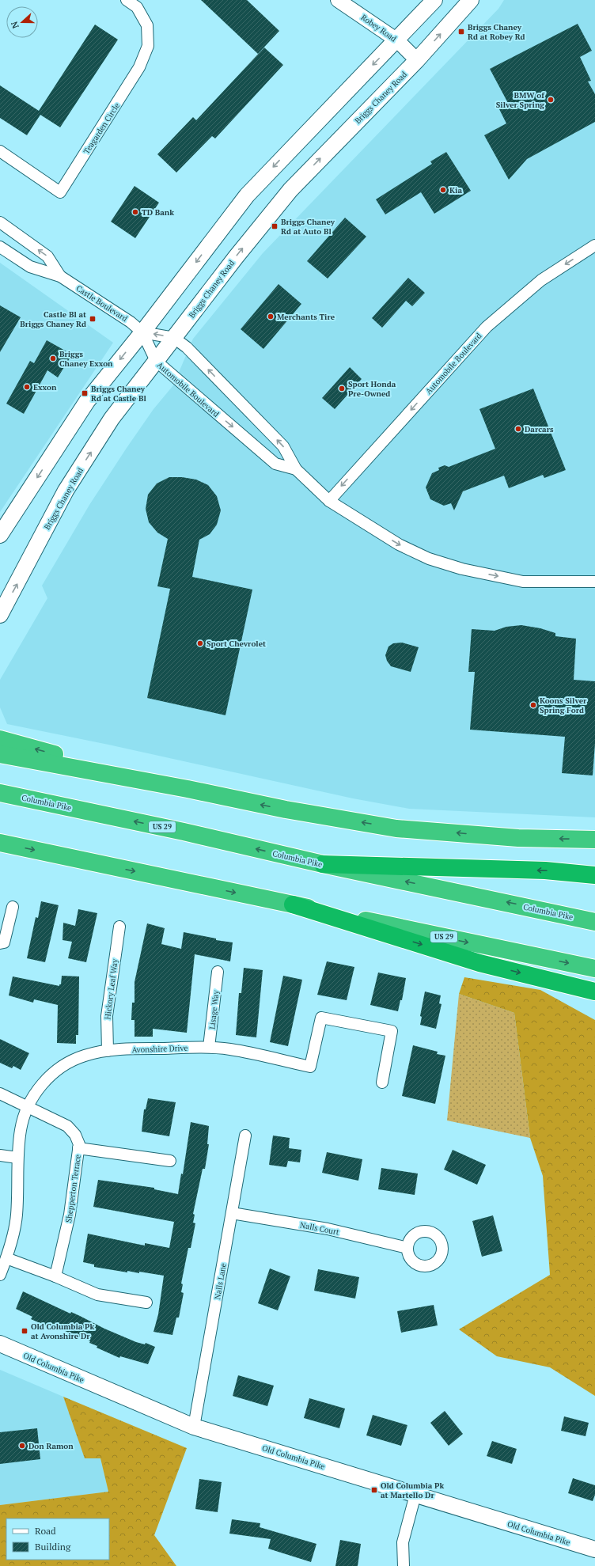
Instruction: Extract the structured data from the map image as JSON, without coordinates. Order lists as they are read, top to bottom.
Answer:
{
  "streets": {
    "highway": ["Columbia Pike", "US 29"],
    "main road": ["Briggs Chaney Road", "Old Columbia Pike"],
    "street": [
      "Robey Road",
      "Teagarden Circle",
      "Castle Boulevard",
      "Automobile Boulevard",
      "Hickory Leaf Way",
      "Lisage Way",
      "Avonshire Drive",
      "Shepperton Terrace",
      "Nalls Court",
      "Nalls Lane"
    ]
  },
  "crossings": [
    ["Robey Road", "Briggs Chaney Road"],
    ["Briggs Chaney Road", "Automobile Boulevard"],
    ["Castle Boulevard", "Automobile Boulevard"],
    ["Hickory Leaf Way", "Avonshire Drive"],
    ["Lisage Way", "Avonshire Drive"],
    ["Avonshire Drive", "Shepperton Terrace"],
    ["Nalls Court", "Nalls Lane"],
    ["Nalls Lane", "Old Columbia Pike"]
  ],
  "places": {
    "transit": [
      "Briggs Chaney Rd at Robey Rd",
      "Briggs Chaney Rd at Auto Bl",
      "Castle Bl at Briggs Chaney Rd",
      "Briggs Chaney Rd at Castle Bl",
      "Old Columbia Pk at Avonshire Dr",
      "Old Columbia Pk at Martello Dr"
    ],
    "other": [
      "BMW of Silver Spring",
      "Kia",
      "TD Bank",
      "Merchants Tire",
      "Briggs Chaney Exxon",
      "Exxon",
      "Sport Honda Pre-Owned",
      "Darcars",
      "Sport Chevrolet",
      "Koons Silver Spring Ford",
      "Don Ramon"
    ]
  },
  "legend": ["Road", "Building"],
  "north": "left"
}
